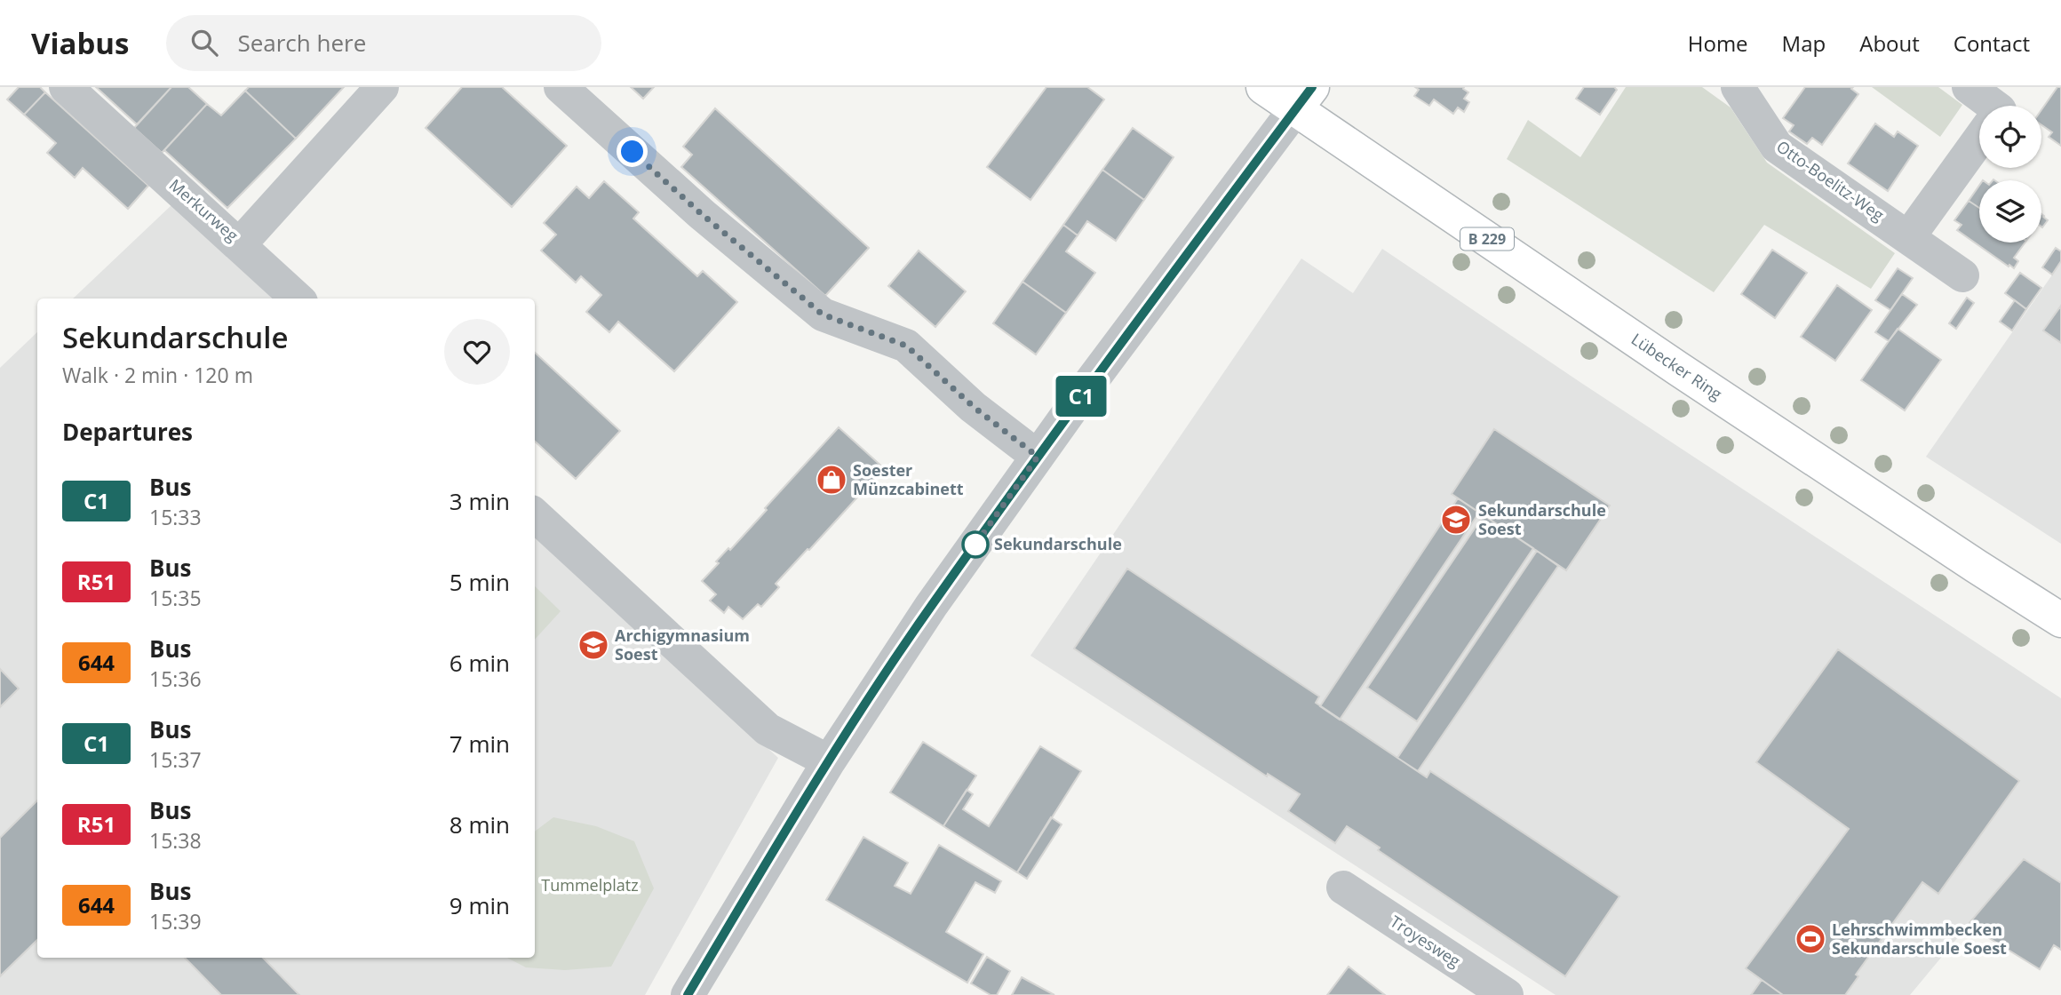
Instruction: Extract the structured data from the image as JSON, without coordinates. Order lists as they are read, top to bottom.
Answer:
{
  "streets": {
    "main road": ["B 229", "Lübecker Ring"],
    "street": ["Otto-Boelitz-Weg", "Merkurweg", "Troyesweg"]
  },
  "crossings": [
    ["B 229", "Lübecker Ring"]
  ],
  "parks": ["Tummelplatz"],
  "places": {
    "shop": ["Soester Münzcabinett"],
    "school or university": ["Sekundarschule Soest", "Archigymnasium Soest"],
    "other": ["Sekundarschule"],
    "sports": ["Lehrschwimmbecken Sekundarschule Soest"]
  },
  "lines": ["bus line C1"],
  "page": {
    "header": "Viabus",
    "search": "Search here",
    "nav": [
      "Home",
      "Map",
      "About",
      "Contact"
    ],
    "on_map": "C1",
    "heading": [
      ["Sekundarschule", "Walk · 2 min · 120 m"],
      "Departures"
    ],
    "list": [
      {
        "mark": "C1",
        "name": "Bus",
        "note": "15:33",
        "value": "3 min"
      },
      {
        "mark": "R51",
        "name": "Bus",
        "note": "15:35",
        "value": "5 min"
      },
      {
        "mark": "644",
        "name": "Bus",
        "note": "15:36",
        "value": "6 min"
      },
      {
        "mark": "C1",
        "name": "Bus",
        "note": "15:37",
        "value": "7 min"
      },
      {
        "mark": "R51",
        "name": "Bus",
        "note": "15:38",
        "value": "8 min"
      },
      {
        "mark": "644",
        "name": "Bus",
        "note": "15:39",
        "value": "9 min"
      }
    ]
  }
}
